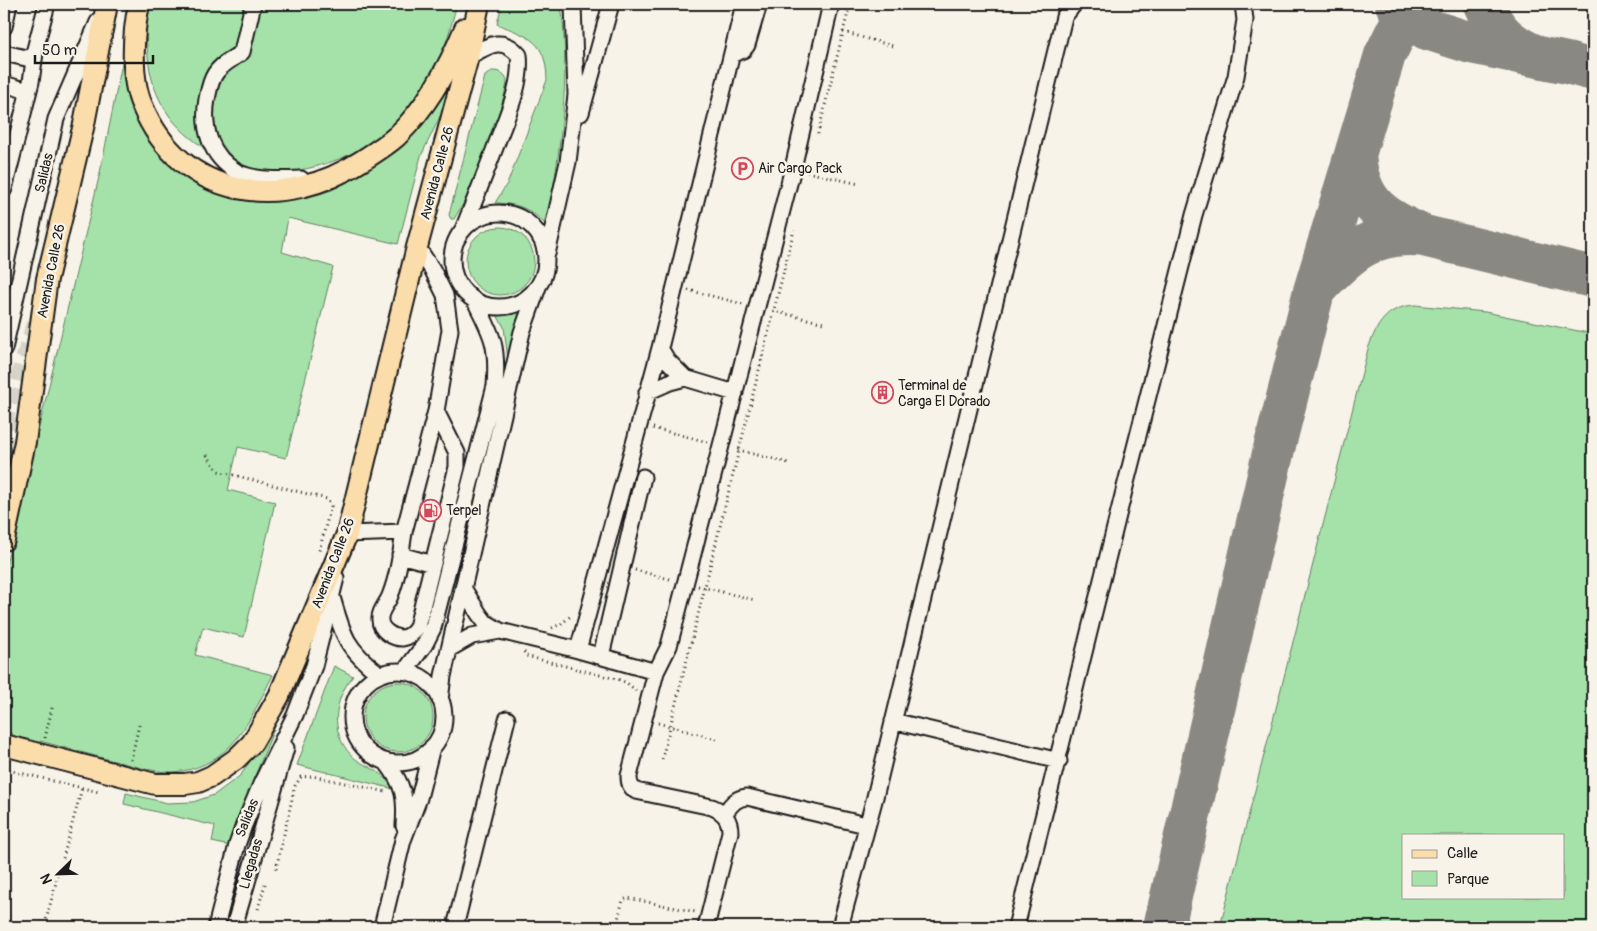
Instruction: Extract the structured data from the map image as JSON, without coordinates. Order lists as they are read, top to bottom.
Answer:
{
  "streets": {
    "main road": ["Avenida Calle 26"],
    "street": ["Salidas", "Llegadas"]
  },
  "crossings": [
    ["Salidas", "Avenida Calle 26"],
    ["Salidas", "Llegadas"]
  ],
  "places": {
    "parking": ["Air Cargo Pack"],
    "building": ["Terminal de Carga El Dorado"],
    "fuel station": ["Terpel"]
  },
  "legend": ["Calle", "Parque"],
  "scale_bar": "50 m",
  "north": "bottom left"
}
